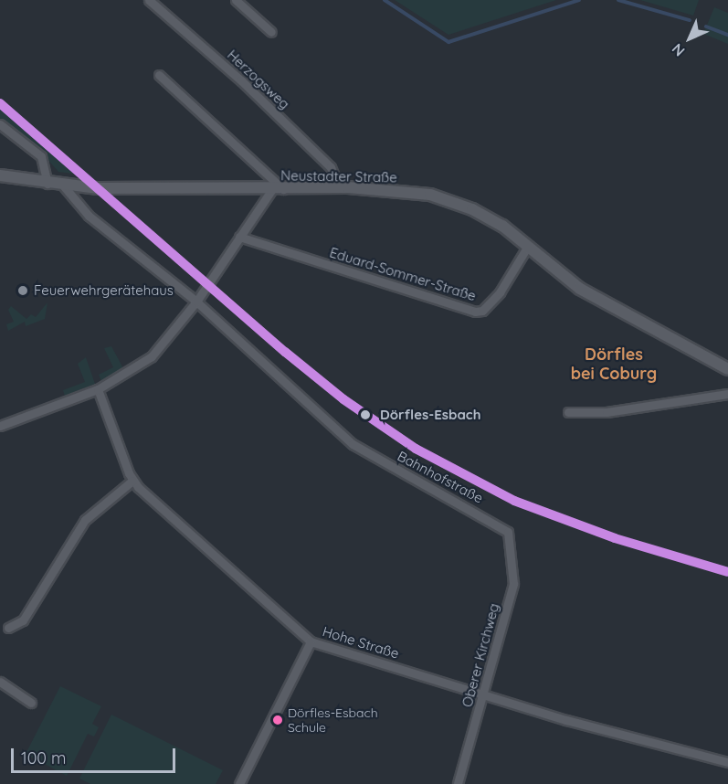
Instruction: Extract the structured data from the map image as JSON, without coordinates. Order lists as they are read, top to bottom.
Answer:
{
  "streets": {
    "street": [
      "Herzogsweg",
      "Neustadter Straße",
      "Eduard-Sommer-Straße",
      "Bahnhofstraße",
      "Hohe Straße",
      "Oberer Kirchweg"
    ]
  },
  "crossings": [
    ["Herzogsweg", "Neustadter Straße"],
    ["Neustadter Straße", "Eduard-Sommer-Straße"],
    ["Neustadter Straße", "Bahnhofstraße"],
    ["Bahnhofstraße", "Oberer Kirchweg"],
    ["Hohe Straße", "Oberer Kirchweg"]
  ],
  "districts": ["Dörfles bei Coburg"],
  "places": ["Feuerwehrgerätehaus", "Dörfles-Esbach", "Dörfles-Esbach Schule"],
  "scale_bar": "100 m",
  "north": "bottom left"
}
